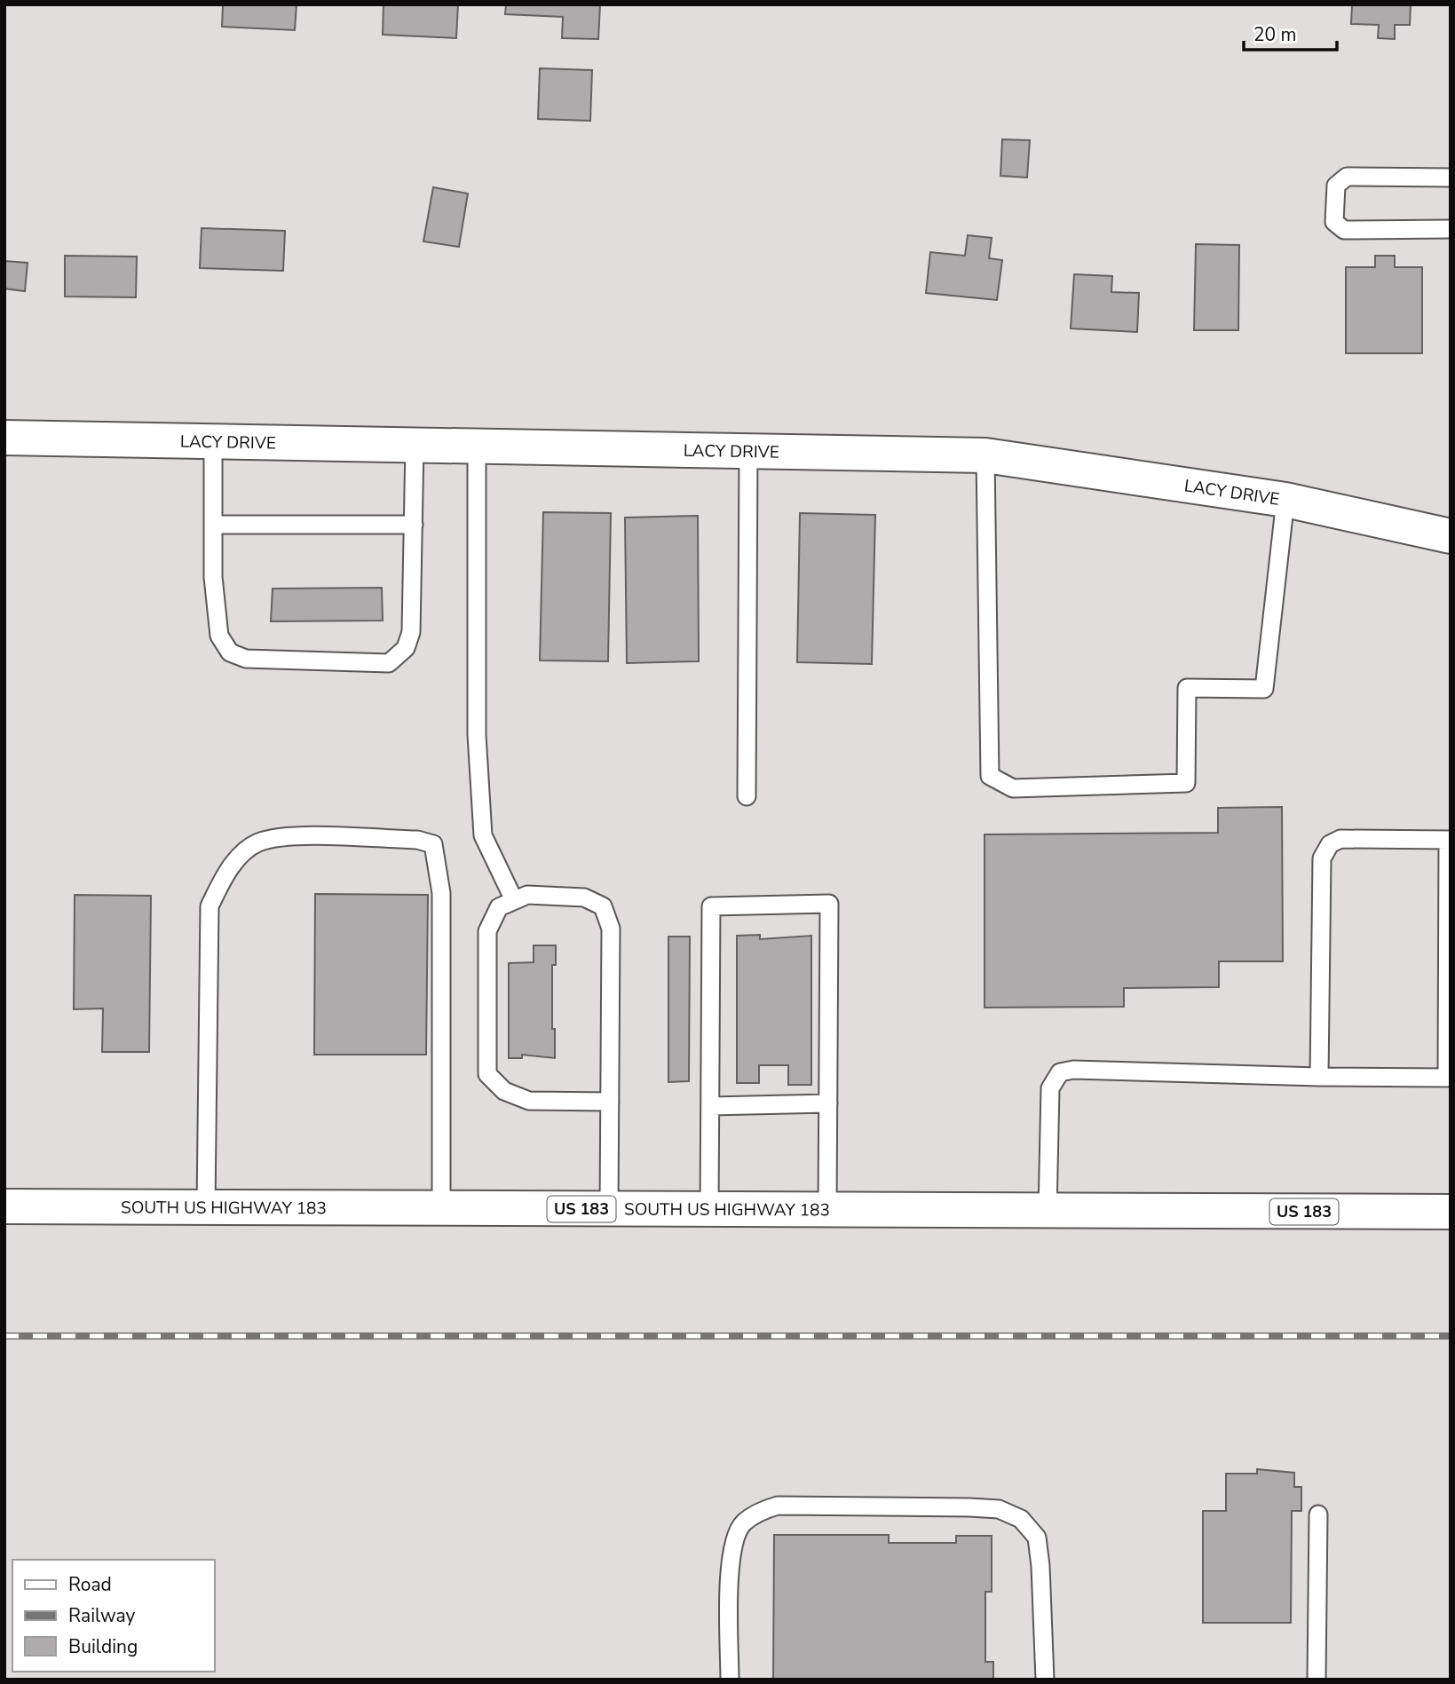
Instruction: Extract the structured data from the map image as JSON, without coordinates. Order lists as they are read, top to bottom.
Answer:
{
  "streets": {
    "street": ["LACY DRIVE", "SOUTH US HIGHWAY 183", "US 183"]
  },
  "legend": ["Road", "Railway", "Building"],
  "scale_bar": "20 m"
}
